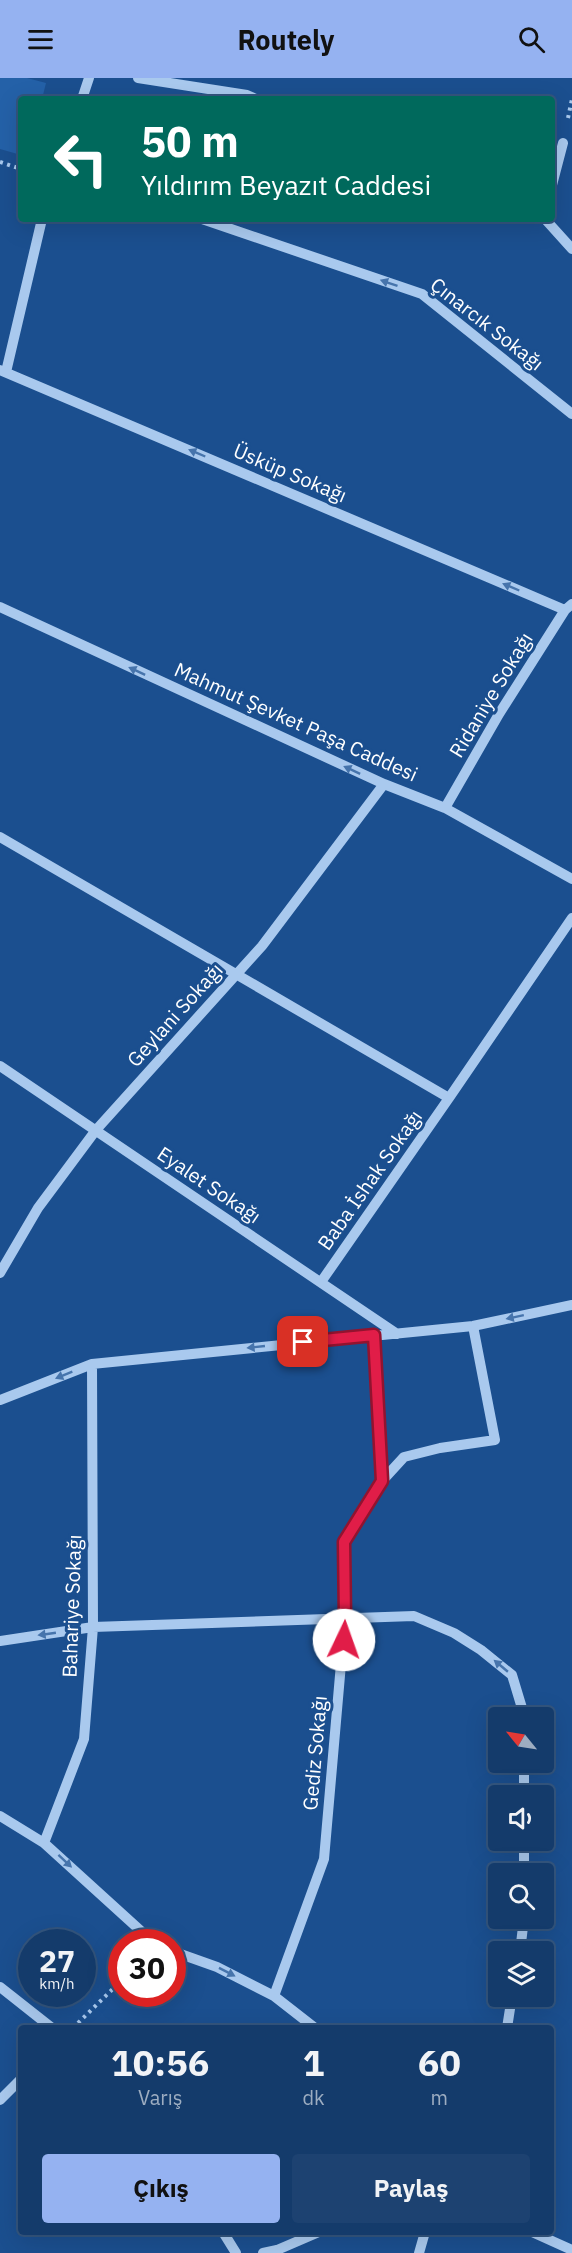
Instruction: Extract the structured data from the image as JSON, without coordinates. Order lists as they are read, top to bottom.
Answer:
{
  "streets": {
    "street": [
      "Çınarcık Sokağı",
      "Üsküp Sokağı",
      "Ridaniye Sokağı",
      "Mahmut Şevket Paşa Caddesi",
      "Geylani Sokağı",
      "Baba İshak Sokağı",
      "Eyalet Sokağı",
      "Bahariye Sokağı",
      "Gediz Sokağı"
    ]
  },
  "crossings": [
    ["Üsküp Sokağı", "Ridaniye Sokağı"],
    ["Ridaniye Sokağı", "Mahmut Şevket Paşa Caddesi"],
    ["Mahmut Şevket Paşa Caddesi", "Geylani Sokağı"],
    ["Geylani Sokağı", "Eyalet Sokağı"],
    ["Baba İshak Sokağı", "Eyalet Sokağı"]
  ],
  "one_way": ["Çınarcık Sokağı", "Üsküp Sokağı", "Mahmut Şevket Paşa Caddesi"],
  "north": "top left",
  "page": {
    "header": "Routely",
    "turn": ["50 m", "Yıldırım Beyazıt Caddesi"],
    "speed": "27 km/h",
    "limit": "30",
    "eta": [
      "10:56",
      "Varış",
      "1",
      "dk",
      "60",
      "m"
    ],
    "buttons": ["Çıkış", "Paylaş"]
  }
}
